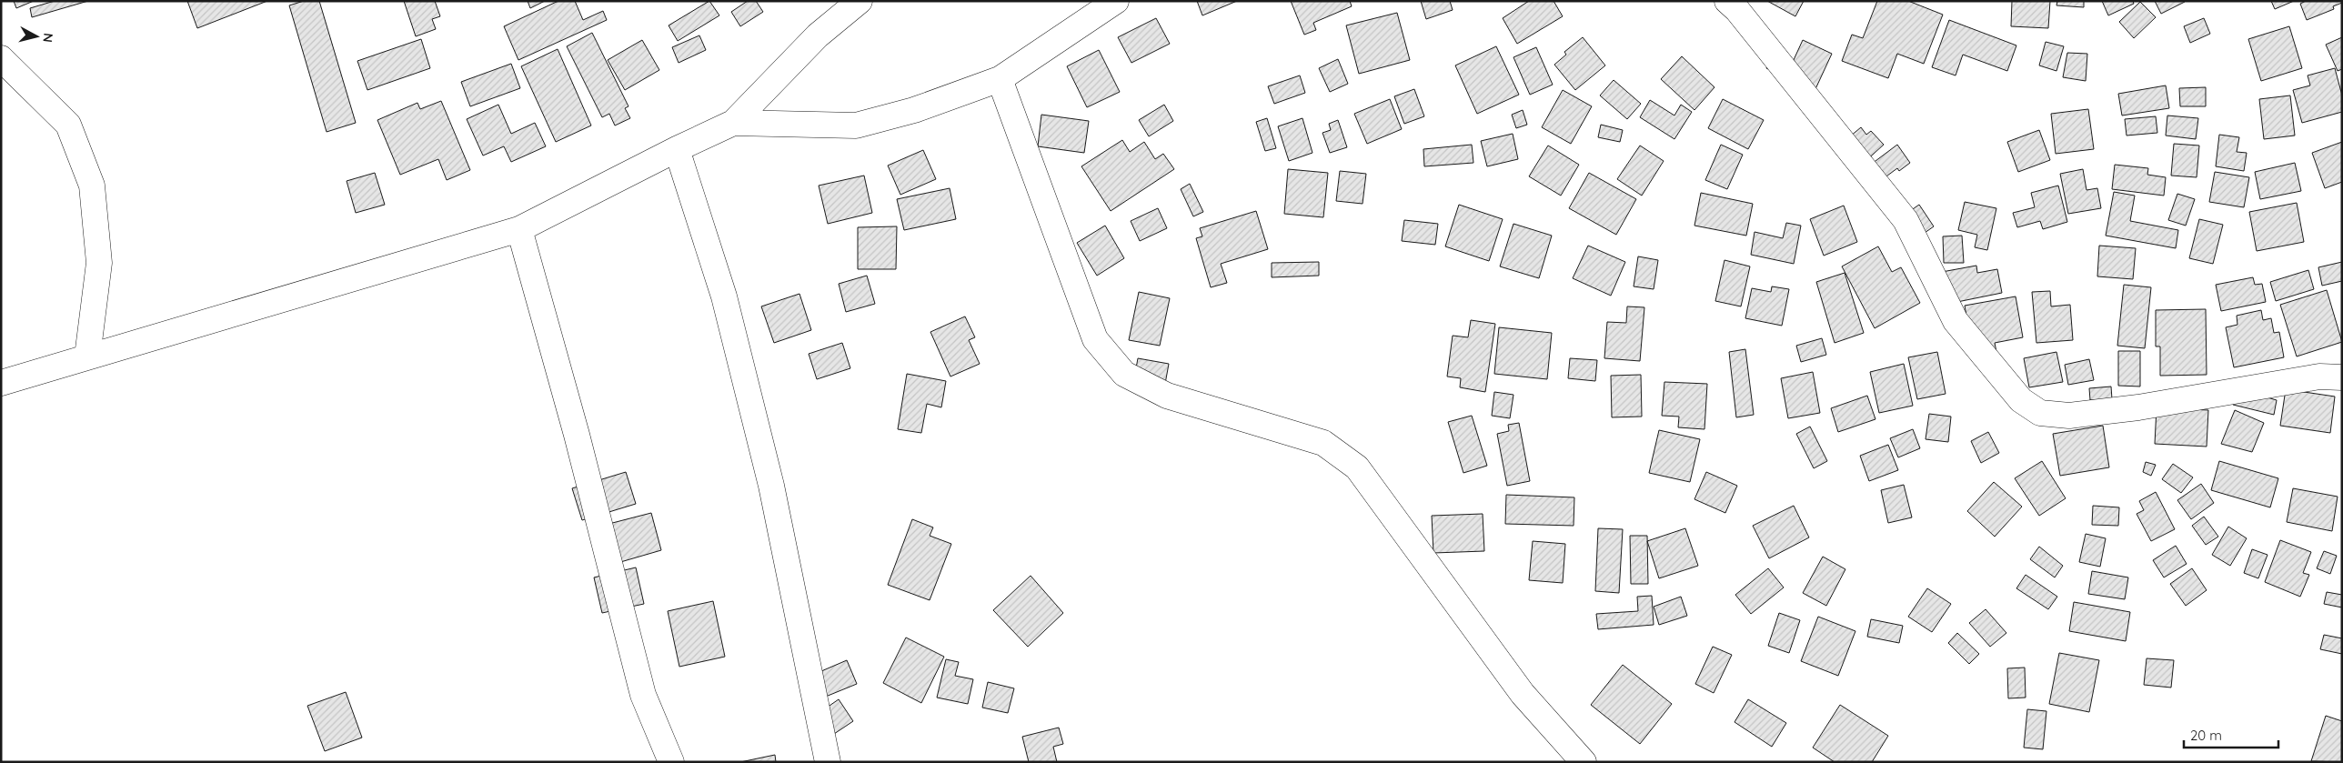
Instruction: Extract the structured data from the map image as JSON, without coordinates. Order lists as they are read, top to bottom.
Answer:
{
  "scale_bar": "20 m",
  "north": "right"
}
